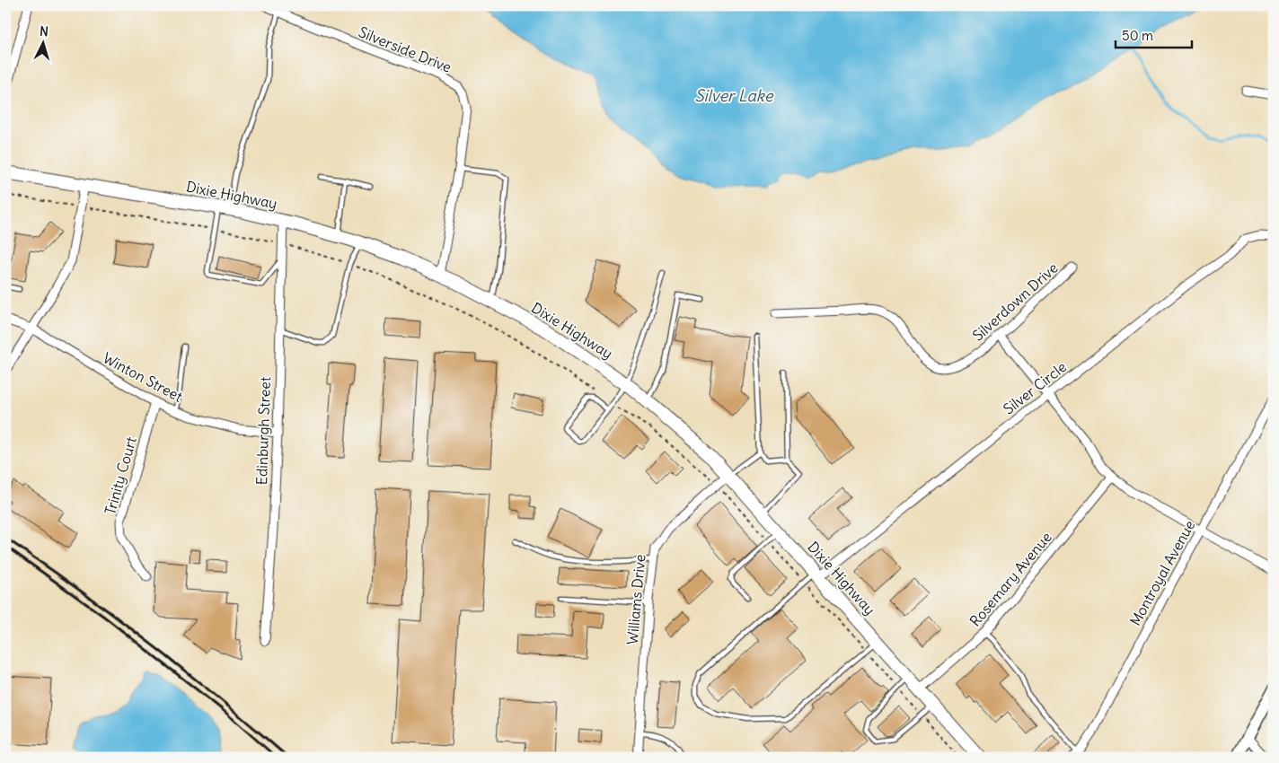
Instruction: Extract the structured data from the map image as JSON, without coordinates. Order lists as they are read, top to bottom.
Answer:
{
  "streets": {
    "main road": ["Dixie Highway"],
    "street": [
      "Silverside Drive",
      "Silverdown Drive",
      "Winton Street",
      "Silver Circle",
      "Edinburgh Street",
      "Trinity Court",
      "Montroyal Avenue",
      "Rosemary Avenue",
      "Williams Drive"
    ]
  },
  "crossings": [
    ["Silverside Drive", "Dixie Highway"],
    ["Dixie Highway", "Silver Circle"],
    ["Dixie Highway", "Edinburgh Street"],
    ["Dixie Highway", "Rosemary Avenue"],
    ["Dixie Highway", "Williams Drive"],
    ["Winton Street", "Edinburgh Street"],
    ["Winton Street", "Trinity Court"]
  ],
  "water": ["Silver Lake"],
  "scale_bar": "50 m",
  "north": "top"
}
